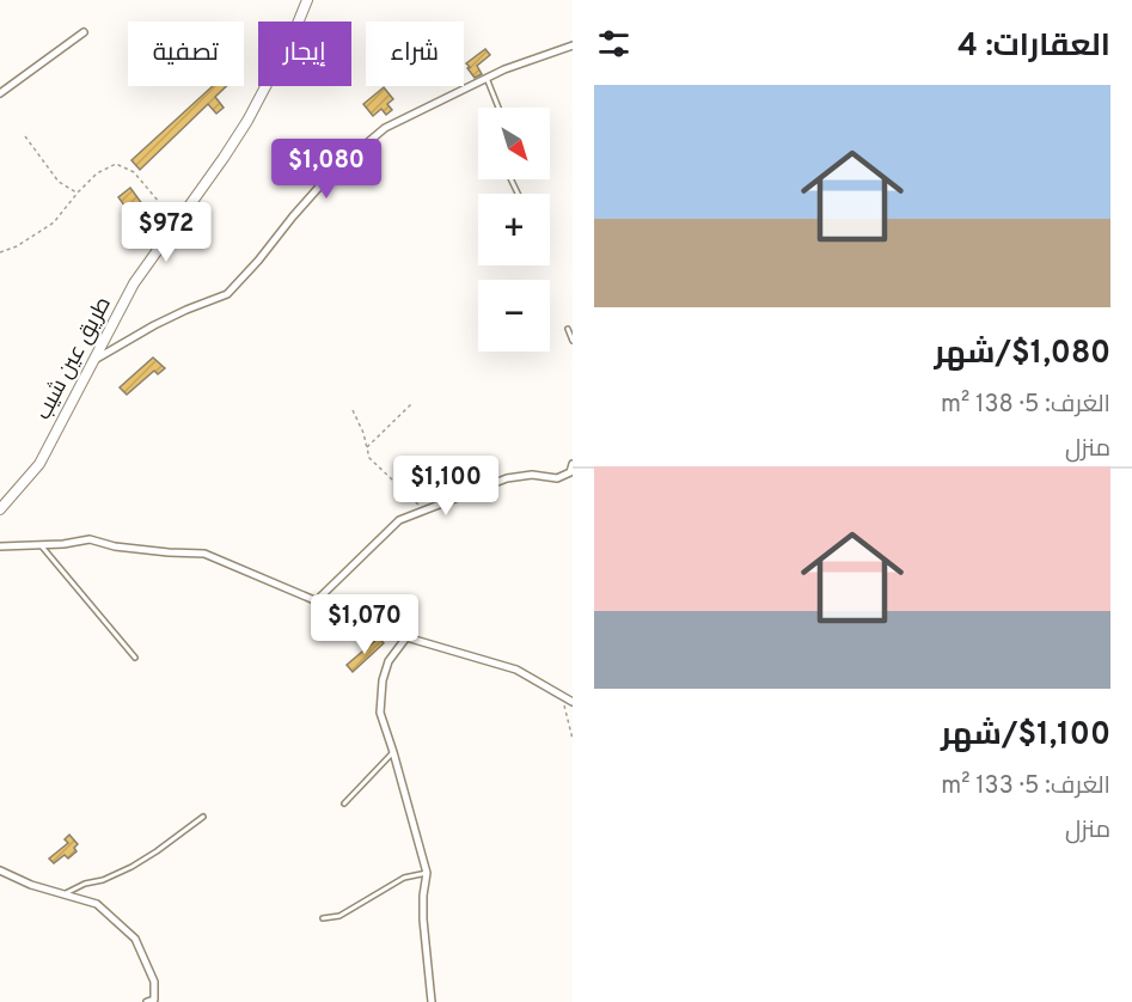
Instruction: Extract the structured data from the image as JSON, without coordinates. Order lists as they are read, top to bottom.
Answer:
{
  "streets": {
    "main road": ["طريق عين شيب"]
  },
  "north": "bottom right",
  "page": {
    "heading": "العقارات: 4",
    "chip": ["شراء", "إيجار", "تصفية"],
    "list": [
      {
        "name": "$1,080/شهر",
        "note": "الغرف: 5 · 138 m² · منزل"
      },
      {
        "name": "$1,100/شهر",
        "note": "الغرف: 5 · 133 m² · منزل"
      }
    ],
    "map_buttons": ["+", "−"],
    "price": [
      "$1,080",
      "$972",
      "$1,100",
      "$1,070"
    ]
  }
}
